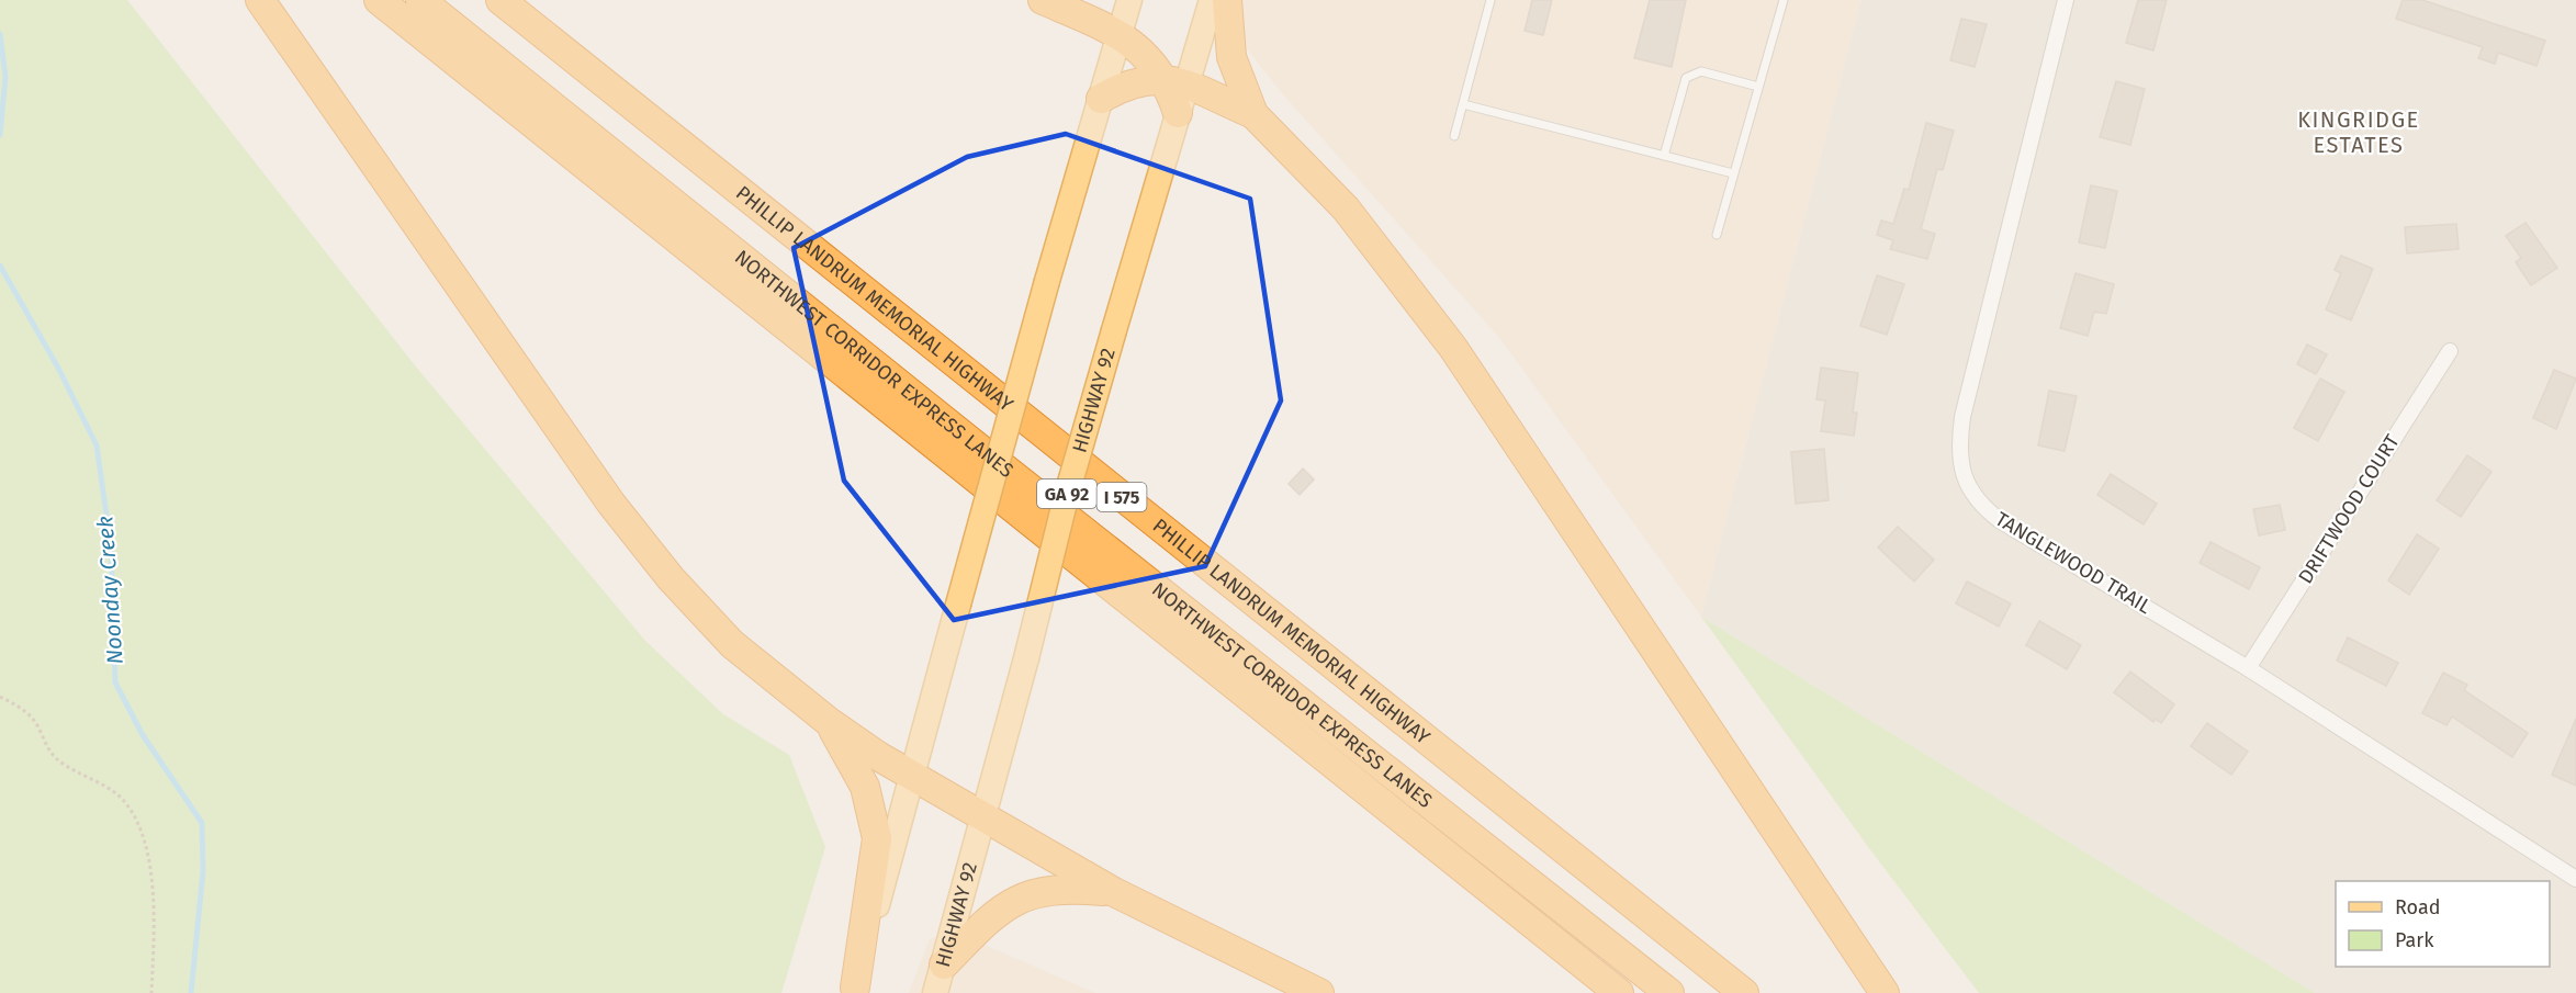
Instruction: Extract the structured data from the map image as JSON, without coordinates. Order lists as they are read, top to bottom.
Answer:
{
  "streets": {
    "highway": ["PHILLIP LANDRUM MEMORIAL HIGHWAY", "NORTHWEST CORRIDOR EXPRESS LANES", "I 575"],
    "main road": ["HIGHWAY 92", "GA 92"],
    "street": ["DRIFTWOOD COURT", "TANGLEWOOD TRAIL"]
  },
  "crossings": [
    ["DRIFTWOOD COURT", "TANGLEWOOD TRAIL"]
  ],
  "districts": ["KINGRIDGE ESTATES"],
  "water": ["Noonday Creek"],
  "legend": ["Road", "Park"]
}
